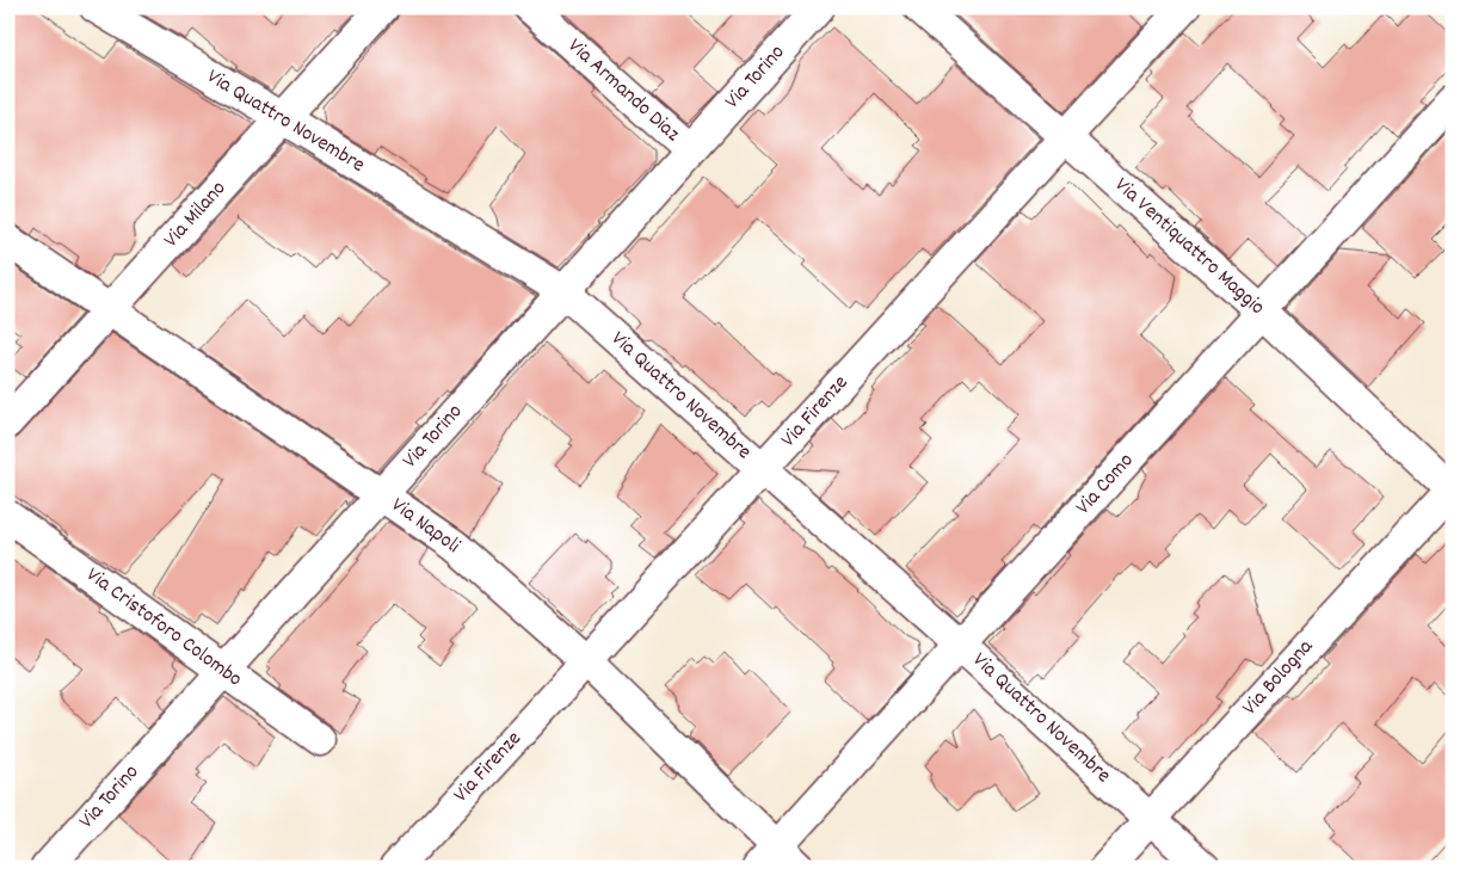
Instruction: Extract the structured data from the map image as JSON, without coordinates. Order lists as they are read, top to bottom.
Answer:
{
  "streets": {
    "street": [
      "Via Torino",
      "Via Armando Diaz",
      "Via Quattro Novembre",
      "Via Milano",
      "Via Ventiquattro Maggio",
      "Via Firenze",
      "Via Como",
      "Via Napoli",
      "Via Cristoforo Colombo",
      "Via Bologna"
    ]
  },
  "crossings": [
    ["Via Torino", "Via Armando Diaz"],
    ["Via Torino", "Via Quattro Novembre"],
    ["Via Torino", "Via Napoli"],
    ["Via Torino", "Via Cristoforo Colombo"],
    ["Via Quattro Novembre", "Via Milano"],
    ["Via Quattro Novembre", "Via Firenze"],
    ["Via Quattro Novembre", "Via Como"],
    ["Via Quattro Novembre", "Via Bologna"],
    ["Via Milano", "Via Napoli"],
    ["Via Ventiquattro Maggio", "Via Firenze"],
    ["Via Ventiquattro Maggio", "Via Como"],
    ["Via Ventiquattro Maggio", "Via Bologna"],
    ["Via Firenze", "Via Napoli"],
    ["Via Como", "Via Napoli"]
  ]
}
